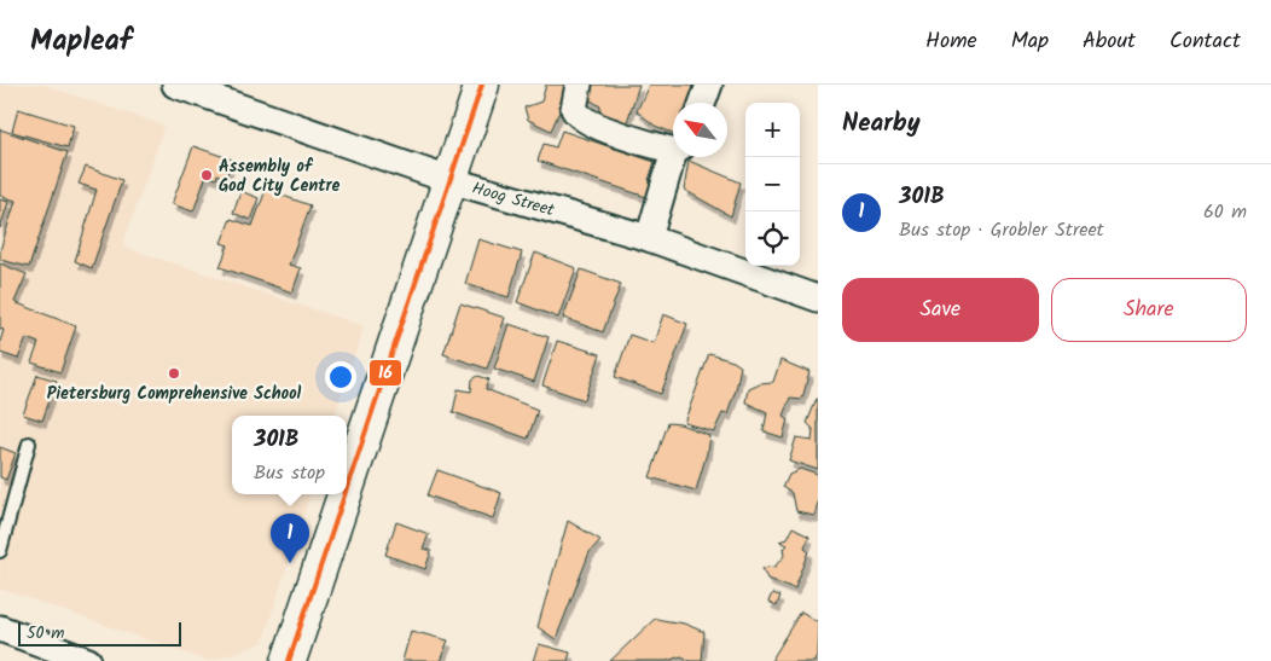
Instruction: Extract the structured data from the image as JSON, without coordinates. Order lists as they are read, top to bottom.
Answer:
{
  "streets": {
    "street": ["Hoog Street"]
  },
  "places": ["Assembly of God City Centre", "Pietersburg Comprehensive School"],
  "lines": ["transit line 16"],
  "scale_bar": "50 m",
  "north": "top left",
  "page": {
    "header": "Mapleaf",
    "nav": [
      "Home",
      "Map",
      "About",
      "Contact"
    ],
    "heading": "Nearby",
    "map_buttons": ["+", "−"],
    "list": [
      {
        "mark": "1",
        "name": "301B",
        "note": "Bus stop · Grobler Street",
        "value": "60 m"
      }
    ],
    "buttons": ["Save", "Share"],
    "popup": ["301B", "Bus stop"],
    "pins": "1",
    "scale": "50 m"
  }
}
